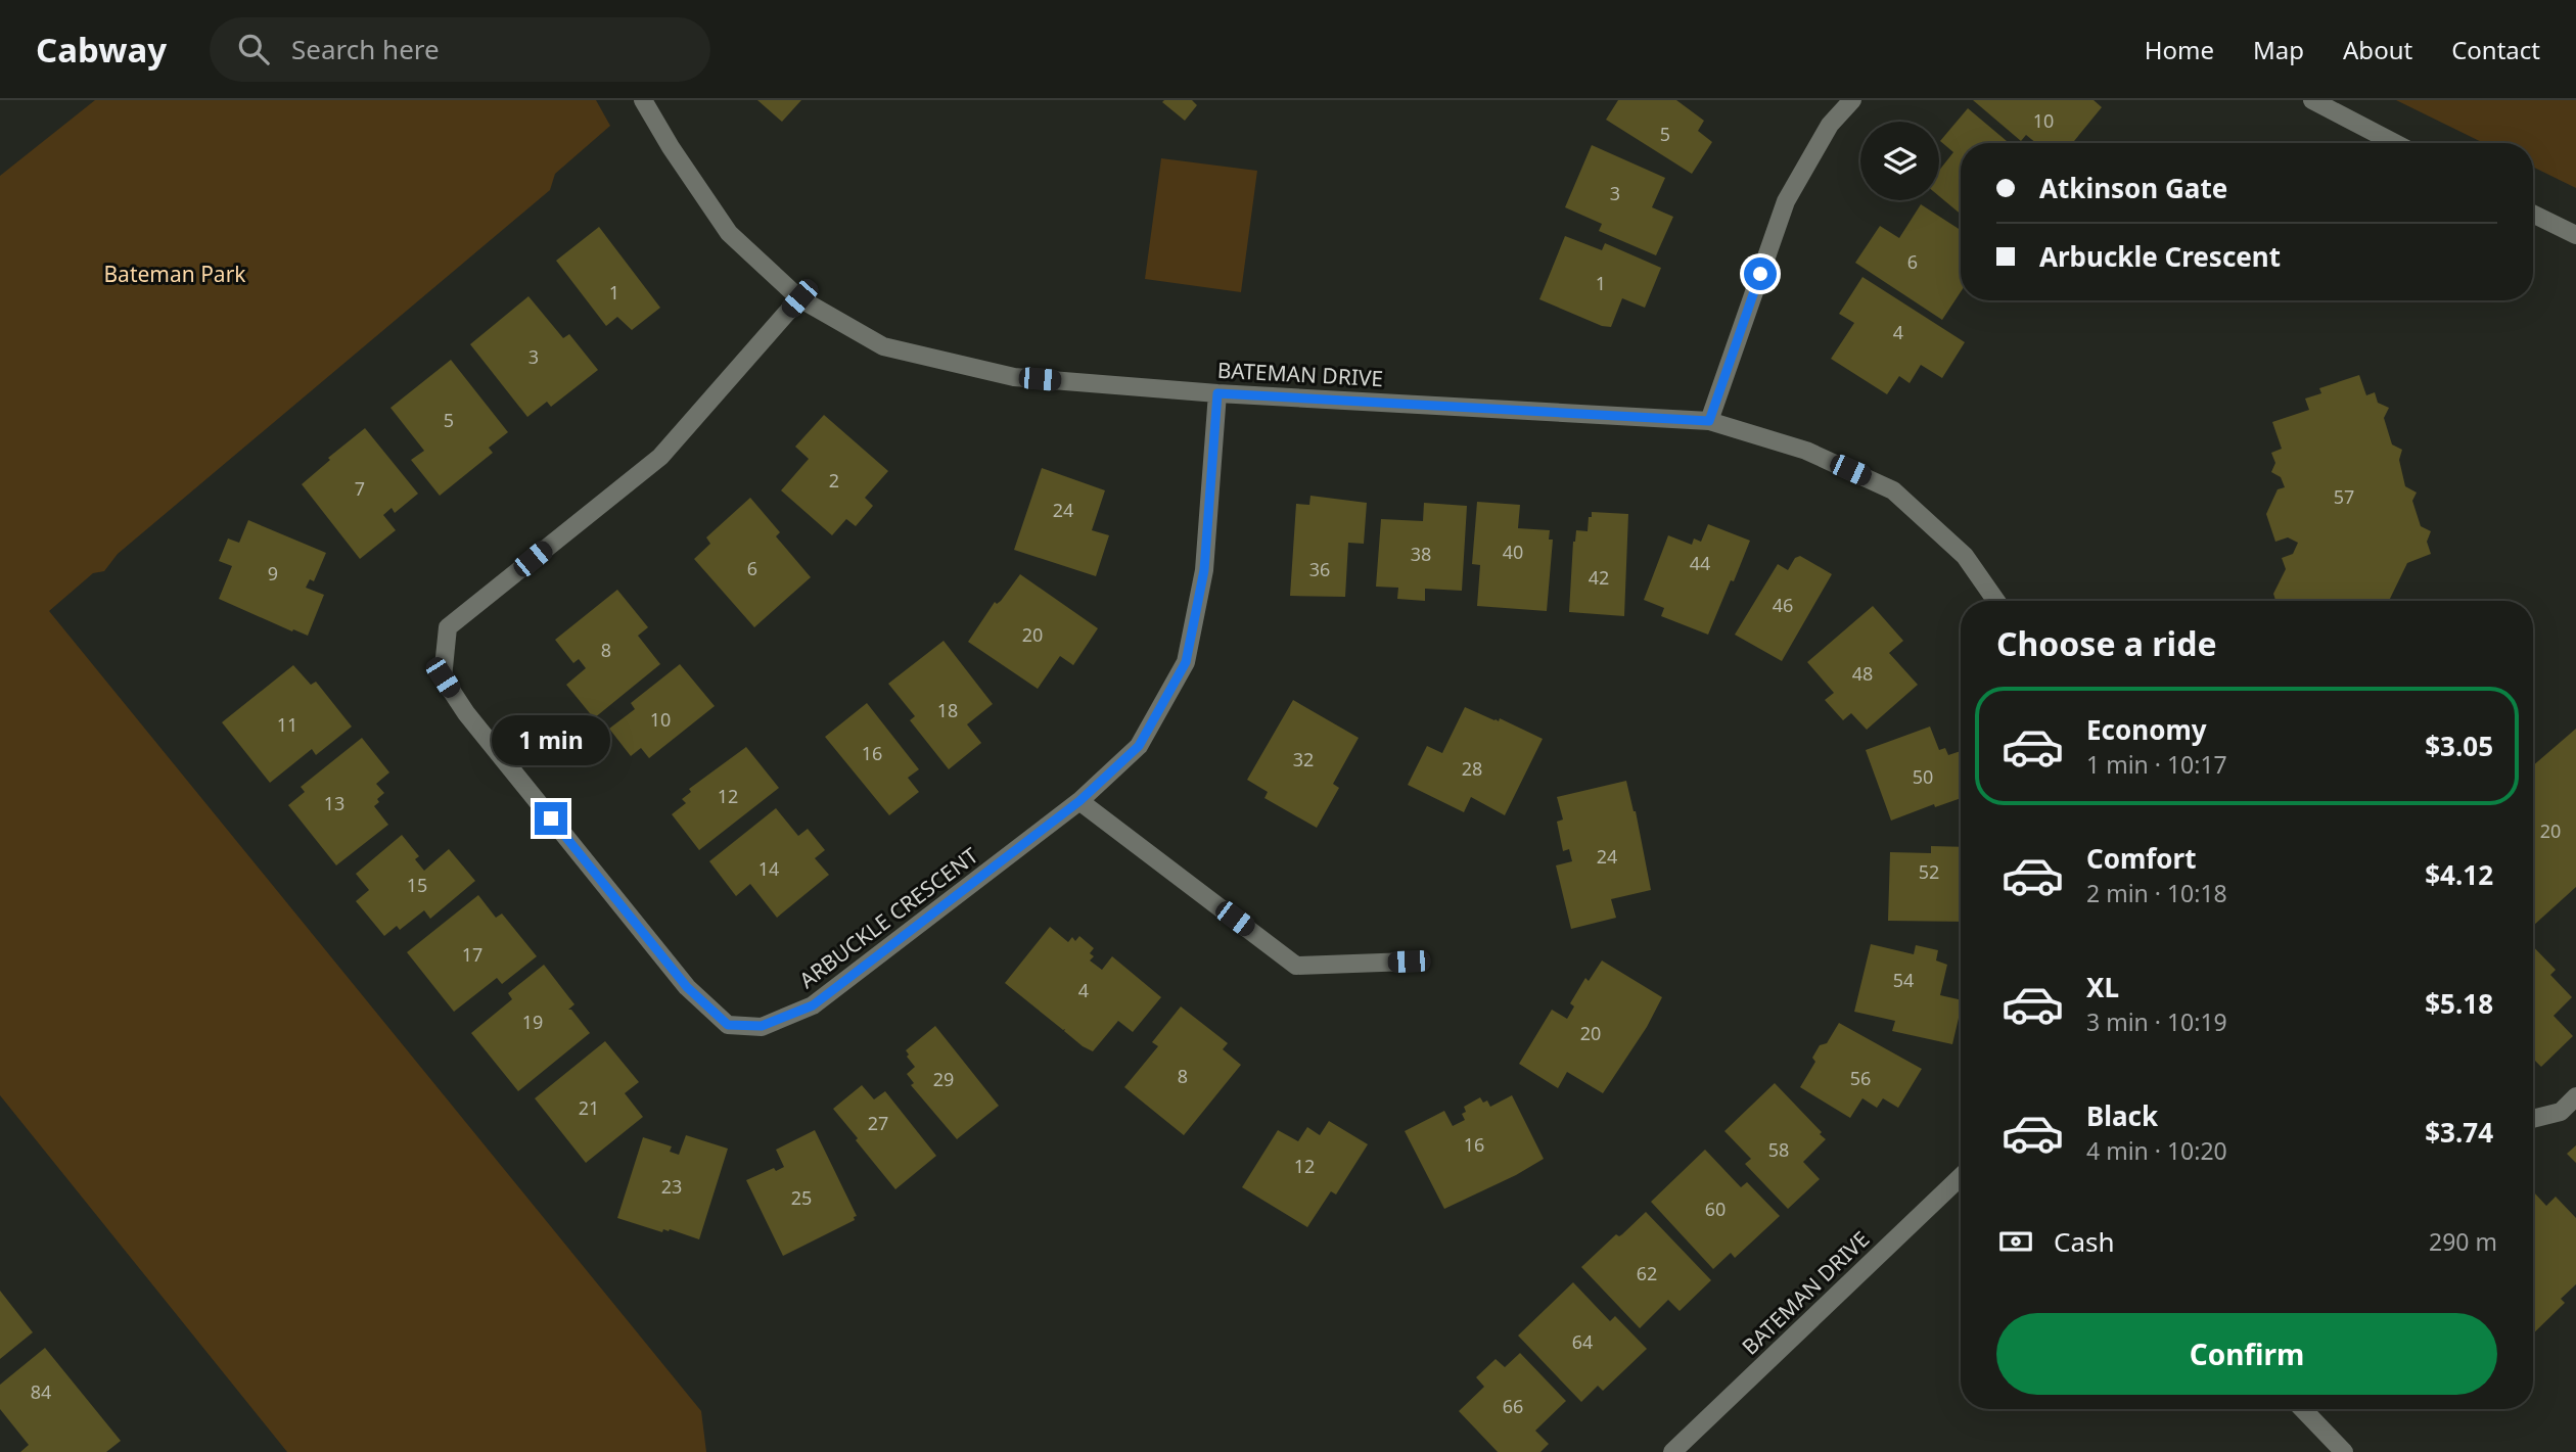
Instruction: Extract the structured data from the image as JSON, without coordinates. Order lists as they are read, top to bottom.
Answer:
{
  "streets": {
    "street": ["BATEMAN DRIVE", "ARBUCKLE CRESCENT"]
  },
  "crossings": [
    ["BATEMAN DRIVE", "ARBUCKLE CRESCENT"]
  ],
  "parks": ["Bateman Park"],
  "house_numbers": [
    "10",
    "5",
    "3",
    "6",
    "1",
    "1",
    "4",
    "3",
    "5",
    "2",
    "7",
    "57",
    "24",
    "40",
    "38",
    "44",
    "6",
    "36",
    "9",
    "42",
    "46",
    "20",
    "8",
    "48",
    "18",
    "10",
    "11",
    "16",
    "32",
    "28",
    "50",
    "12",
    "13",
    "20",
    "24",
    "14",
    "52",
    "15",
    "17",
    "54",
    "4",
    "19",
    "20",
    "8",
    "56",
    "29",
    "21",
    "27",
    "16",
    "58",
    "12",
    "23",
    "25",
    "60",
    "62",
    "64",
    "84",
    "66"
  ],
  "page": {
    "header": "Cabway",
    "search": "Search here",
    "nav": [
      "Home",
      "Map",
      "About",
      "Contact"
    ],
    "banner": ["Atkinson Gate", "Arbuckle Crescent"],
    "heading": "Choose a ride",
    "list": [
      {
        "name": "Economy",
        "note": "1 min · 10:17",
        "value": "$3.05"
      },
      {
        "name": "Comfort",
        "note": "2 min · 10:18",
        "value": "$4.12"
      },
      {
        "name": "XL",
        "note": "3 min · 10:19",
        "value": "$5.18"
      },
      {
        "name": "Black",
        "note": "4 min · 10:20",
        "value": "$3.74"
      }
    ],
    "bubble": "1 min",
    "pay": ["Cash", "290 m"],
    "buttons": "Confirm"
  }
}
